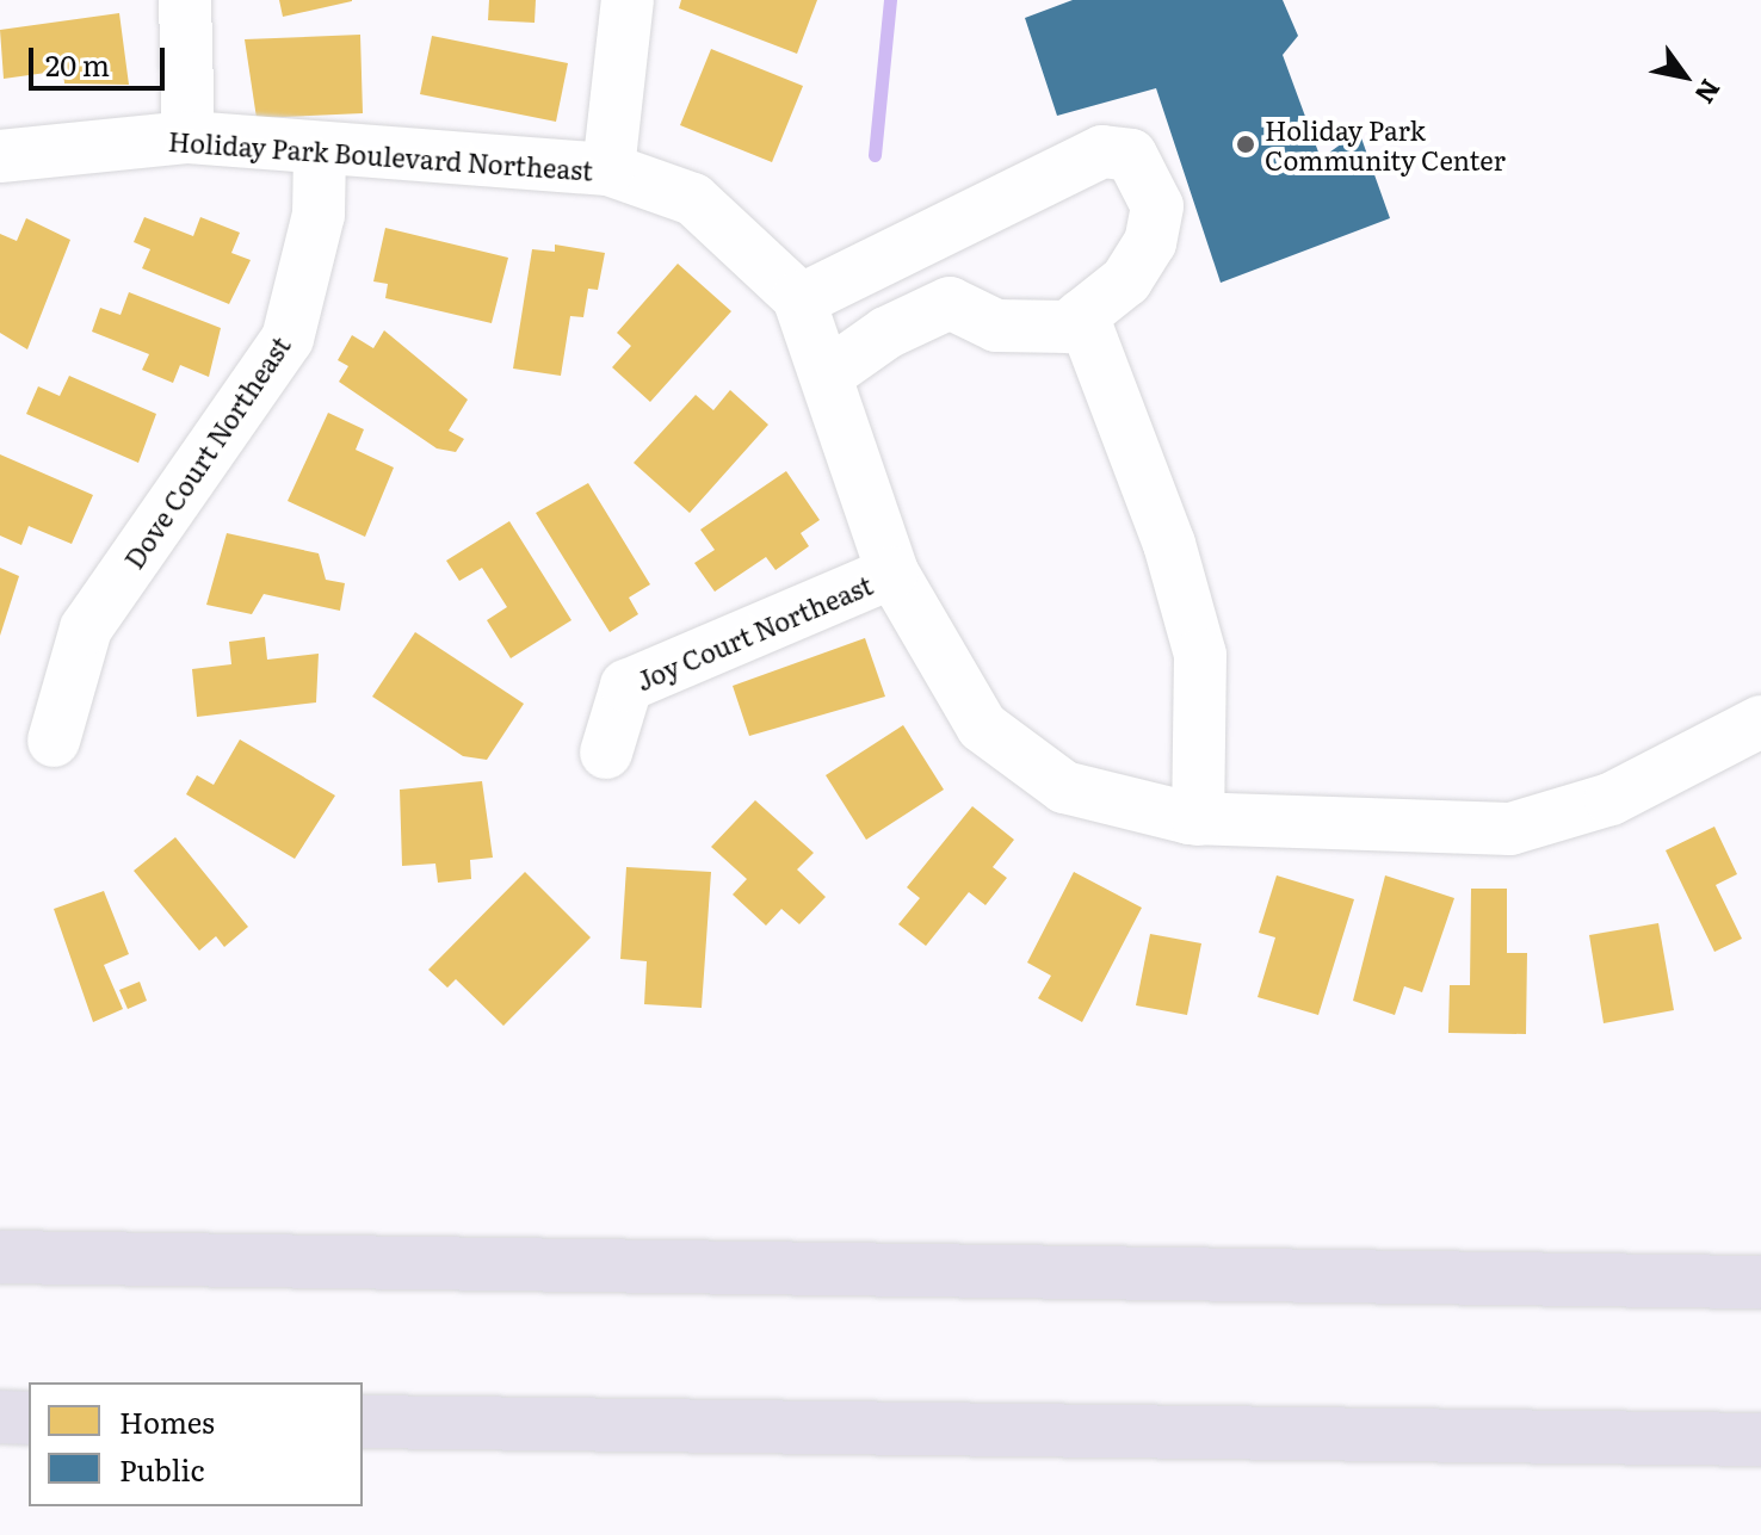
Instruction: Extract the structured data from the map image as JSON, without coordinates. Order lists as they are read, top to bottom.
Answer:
{
  "streets": {
    "street": ["Holiday Park Boulevard Northeast", "Dove Court Northeast", "Joy Court Northeast"]
  },
  "crossings": [
    ["Holiday Park Boulevard Northeast", "Dove Court Northeast"],
    ["Holiday Park Boulevard Northeast", "Joy Court Northeast"]
  ],
  "places": ["Holiday Park Community Center"],
  "legend": ["Homes", "Public"],
  "scale_bar": "20 m",
  "north": "bottom right"
}
